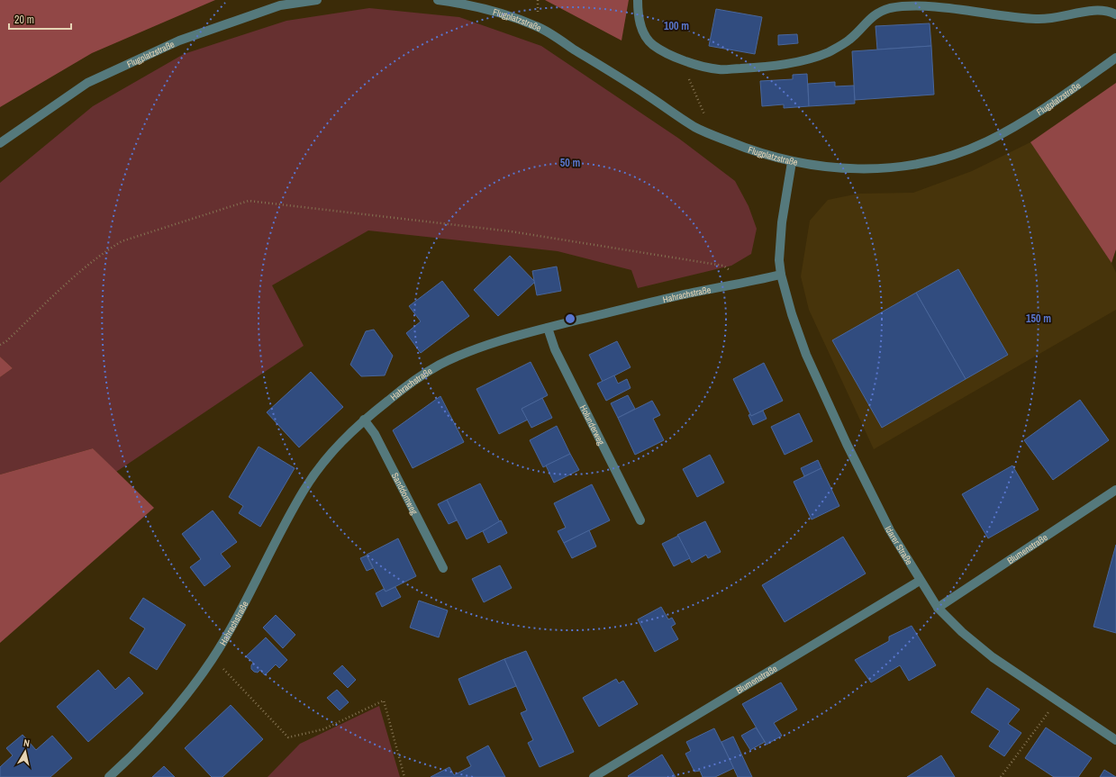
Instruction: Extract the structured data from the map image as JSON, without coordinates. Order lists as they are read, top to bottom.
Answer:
{
  "streets": {
    "street": [
      "Flugplatzstraße",
      "Hahrachstraße",
      "Holunderweg",
      "Sanddornweg",
      "Idarer Straße",
      "Blumenstraße"
    ]
  },
  "crossings": [
    ["Hahrachstraße", "Holunderweg"],
    ["Hahrachstraße", "Sanddornweg"],
    ["Hahrachstraße", "Idarer Straße"],
    ["Idarer Straße", "Blumenstraße"]
  ],
  "scale_bar": "20 m",
  "north": "top",
  "rings": ["100 m", "50 m", "150 m"]
}
